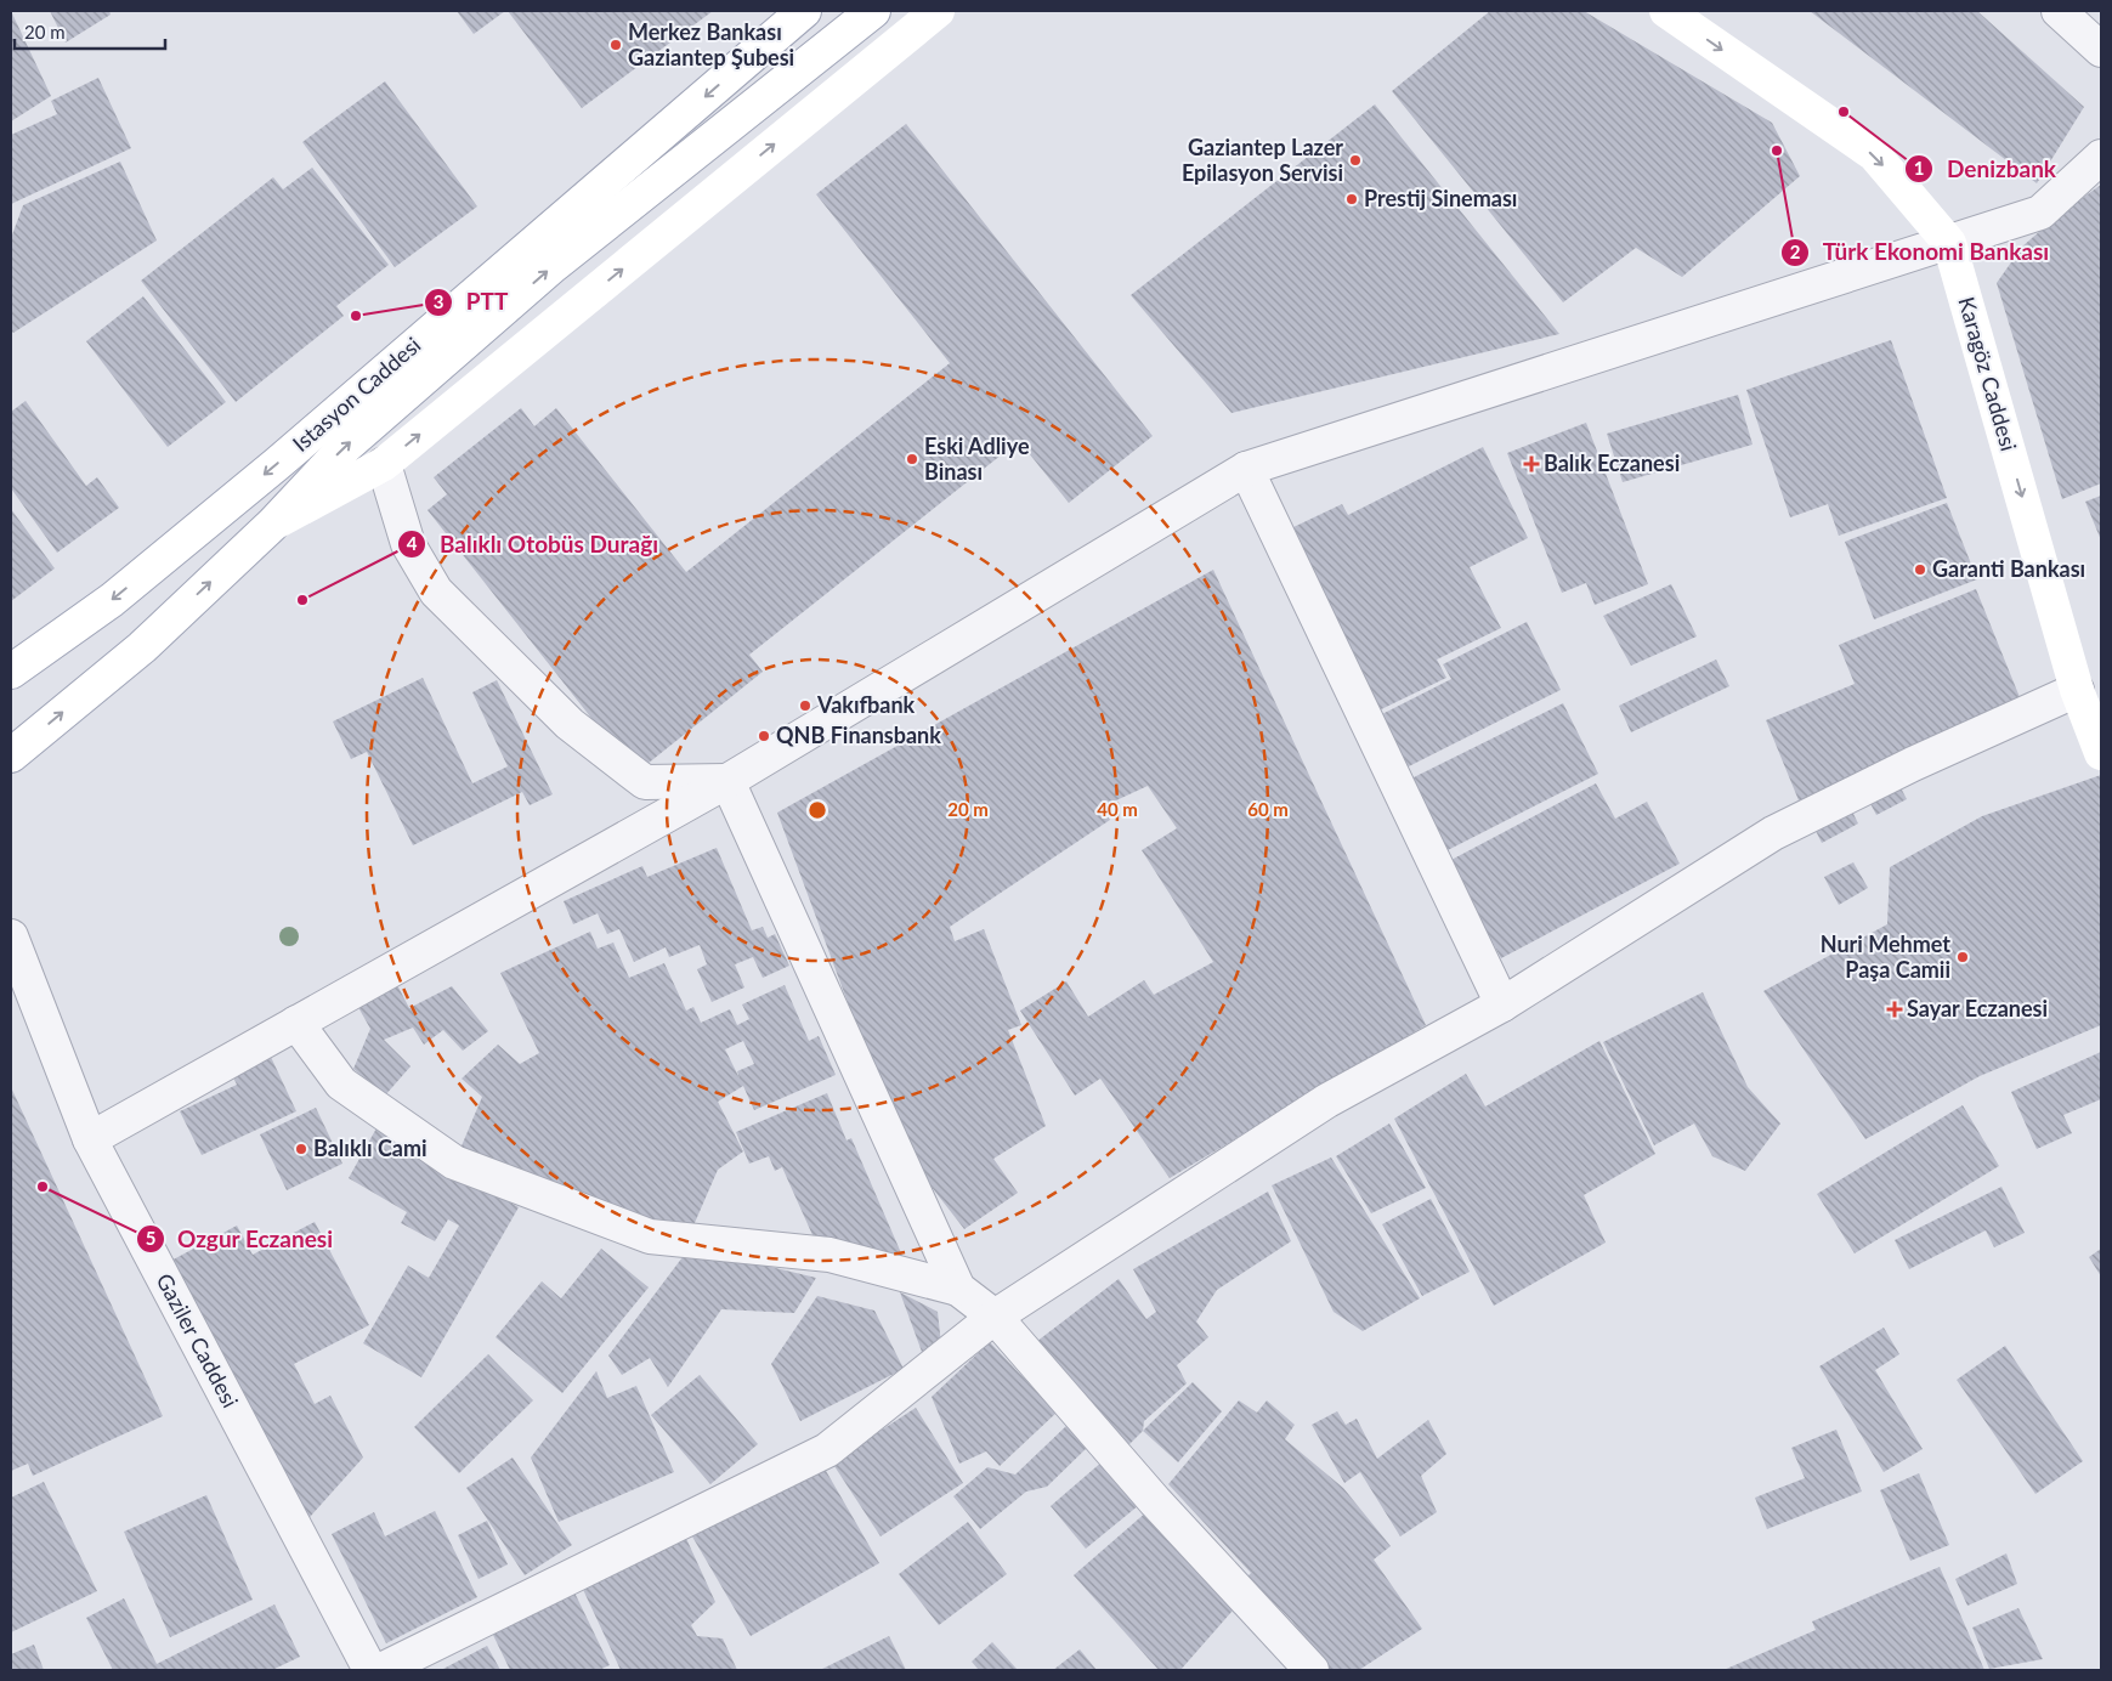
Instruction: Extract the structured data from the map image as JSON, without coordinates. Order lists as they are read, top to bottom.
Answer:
{
  "streets": {
    "main road": ["Karagöz Caddesi", "Istasyon Caddesi"],
    "street": ["Gaziler Caddesi"]
  },
  "one_way": ["Karagöz Caddesi"],
  "places": {
    "other": [
      "Merkez Bankası Gaziantep Şubesi",
      "Denizbank",
      "Türk Ekonomi Bankası",
      "Gaziantep Lazer Epilasyon Servisi",
      "Prestij Sineması",
      "PTT",
      "Eski Adliye Binası",
      "Garanti Bankası",
      "Balıklı Otobüs Durağı",
      "Vakıfbank",
      "QNB Finansbank",
      "Nuri Mehmet Paşa Camii",
      "Balıklı Cami",
      "Ozgur Eczanesi"
    ],
    "health": ["Balık Eczanesi", "Sayar Eczanesi"]
  },
  "scale_bar": "20 m",
  "rings": ["20 m", "40 m", "60 m"]
}
